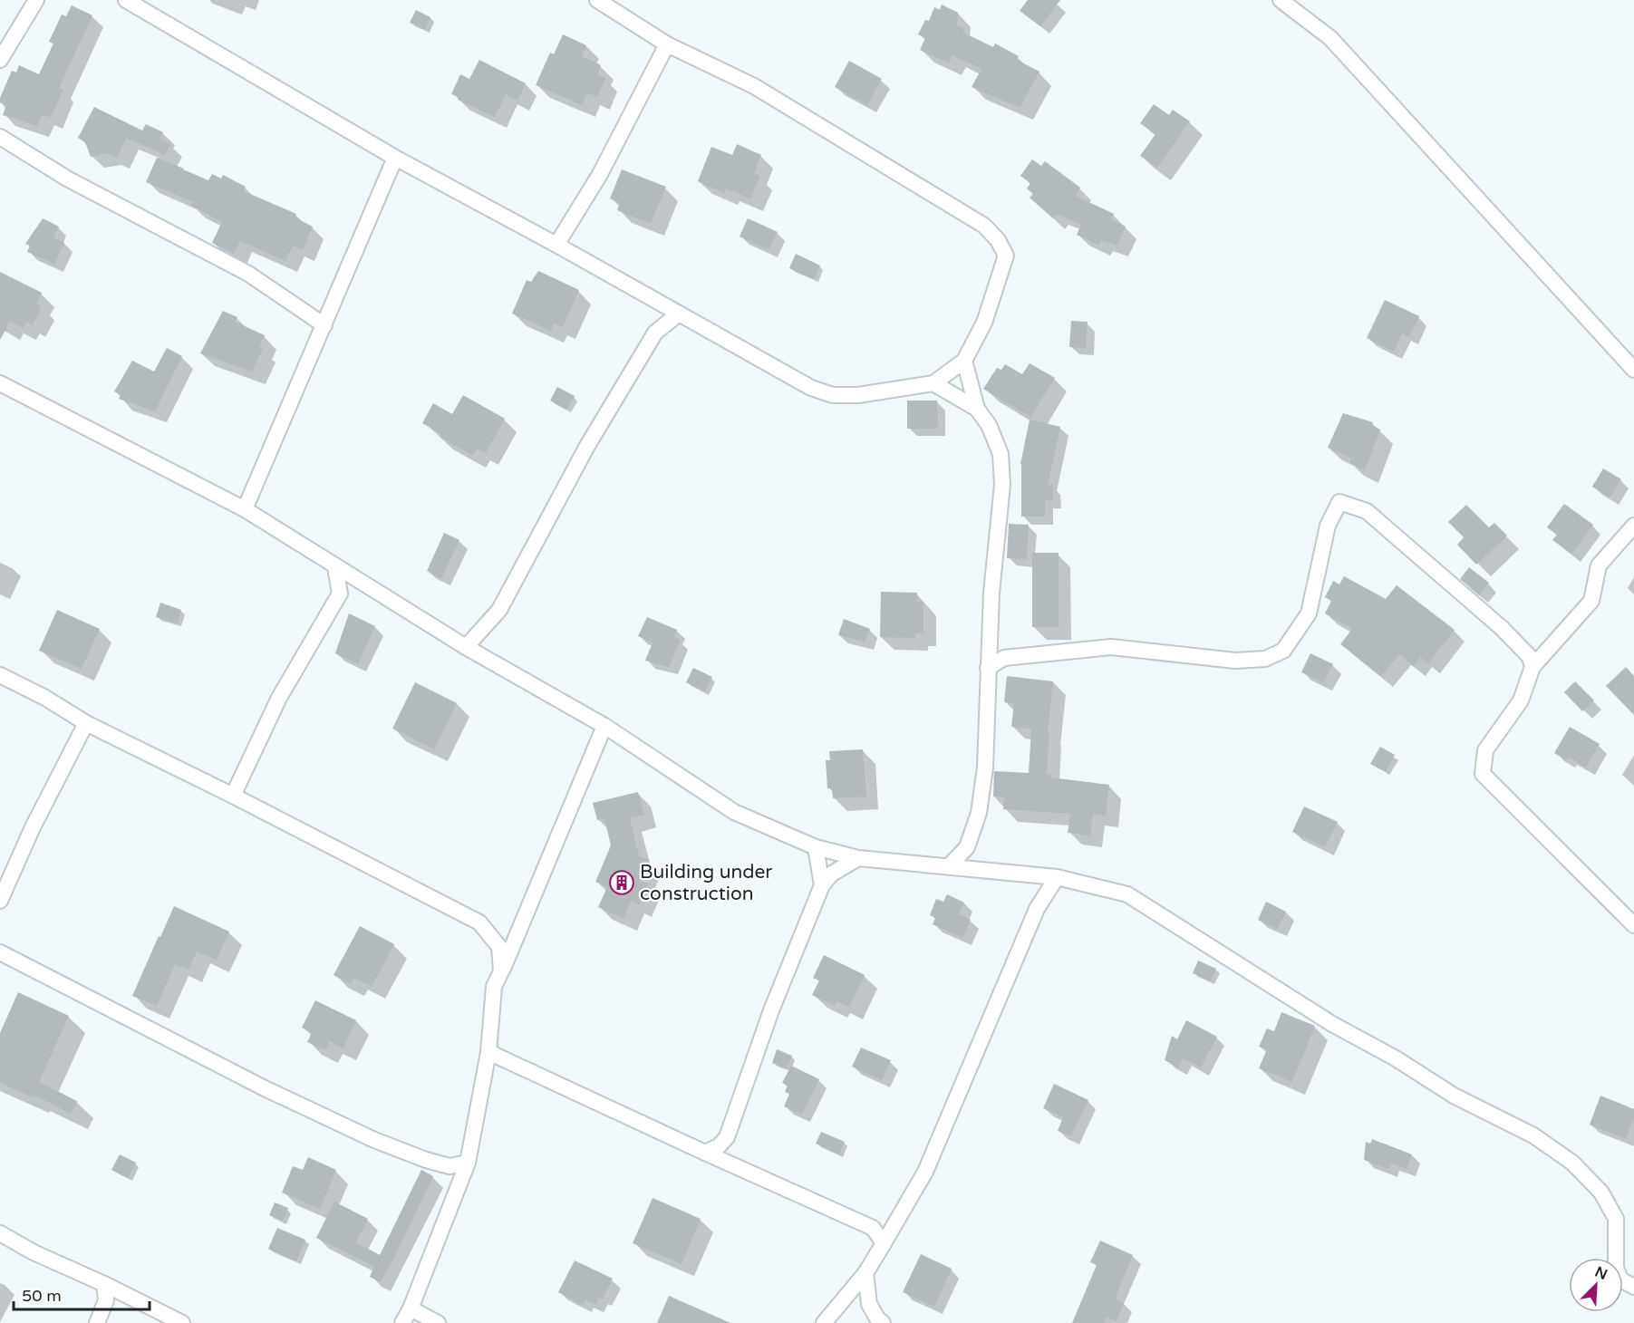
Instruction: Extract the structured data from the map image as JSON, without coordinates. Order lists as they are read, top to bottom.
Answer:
{
  "places": {
    "building": ["Building under construction"]
  },
  "scale_bar": "50 m",
  "north": "top right"
}
